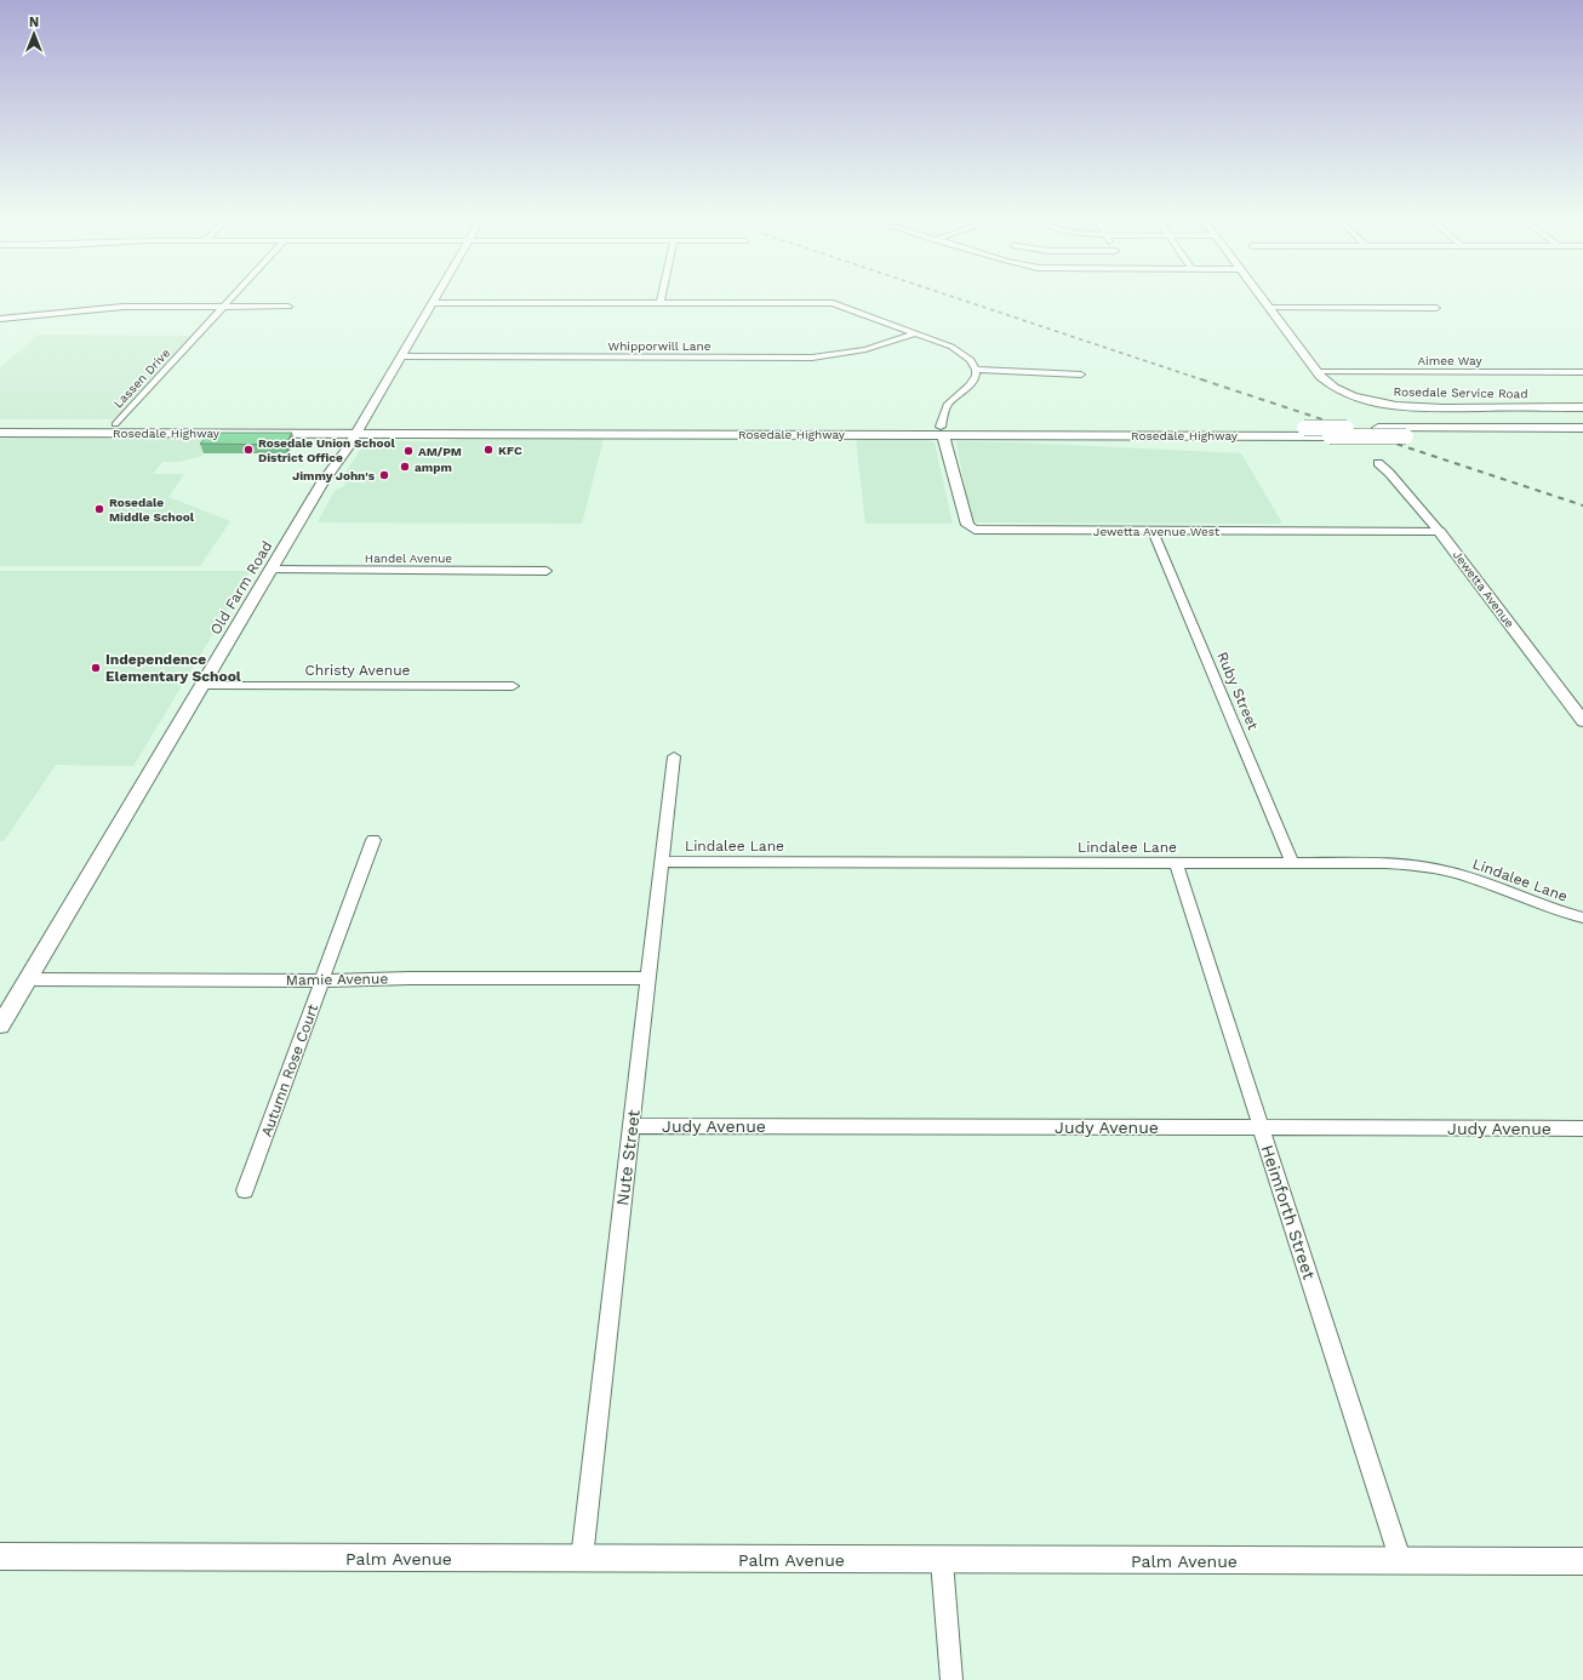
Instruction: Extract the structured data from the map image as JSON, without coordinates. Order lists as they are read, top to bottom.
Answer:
{
  "streets": {
    "main road": ["Rosedale Highway"],
    "street": [
      "Whipporwill Lane",
      "Aimee Way",
      "Lassen Drive",
      "Rosedale Service Road",
      "Jewetta Avenue West",
      "Handel Avenue",
      "Old Farm Road",
      "Jewetta Avenue",
      "Christy Avenue",
      "Ruby Street",
      "Lindalee Lane",
      "Mamie Avenue",
      "Autumn Rose Court",
      "Judy Avenue",
      "Nute Street",
      "Heimforth Street",
      "Palm Avenue"
    ]
  },
  "crossings": [
    ["Whipporwill Lane", "Old Farm Road"],
    ["Aimee Way", "Rosedale Service Road"],
    ["Lassen Drive", "Rosedale Highway"],
    ["Rosedale Highway", "Jewetta Avenue West"],
    ["Rosedale Highway", "Old Farm Road"],
    ["Jewetta Avenue West", "Jewetta Avenue"],
    ["Jewetta Avenue West", "Ruby Street"],
    ["Handel Avenue", "Old Farm Road"],
    ["Old Farm Road", "Christy Avenue"],
    ["Old Farm Road", "Mamie Avenue"],
    ["Ruby Street", "Lindalee Lane"],
    ["Lindalee Lane", "Nute Street"],
    ["Lindalee Lane", "Heimforth Street"],
    ["Mamie Avenue", "Autumn Rose Court"],
    ["Mamie Avenue", "Nute Street"],
    ["Judy Avenue", "Nute Street"],
    ["Judy Avenue", "Heimforth Street"],
    ["Nute Street", "Palm Avenue"],
    ["Heimforth Street", "Palm Avenue"]
  ],
  "places": [
    "Rosedale Union School District Office",
    "KFC",
    "AM/PM",
    "ampm",
    "Jimmy John's",
    "Rosedale Middle School",
    "Independence Elementary School"
  ],
  "north": "top"
}
